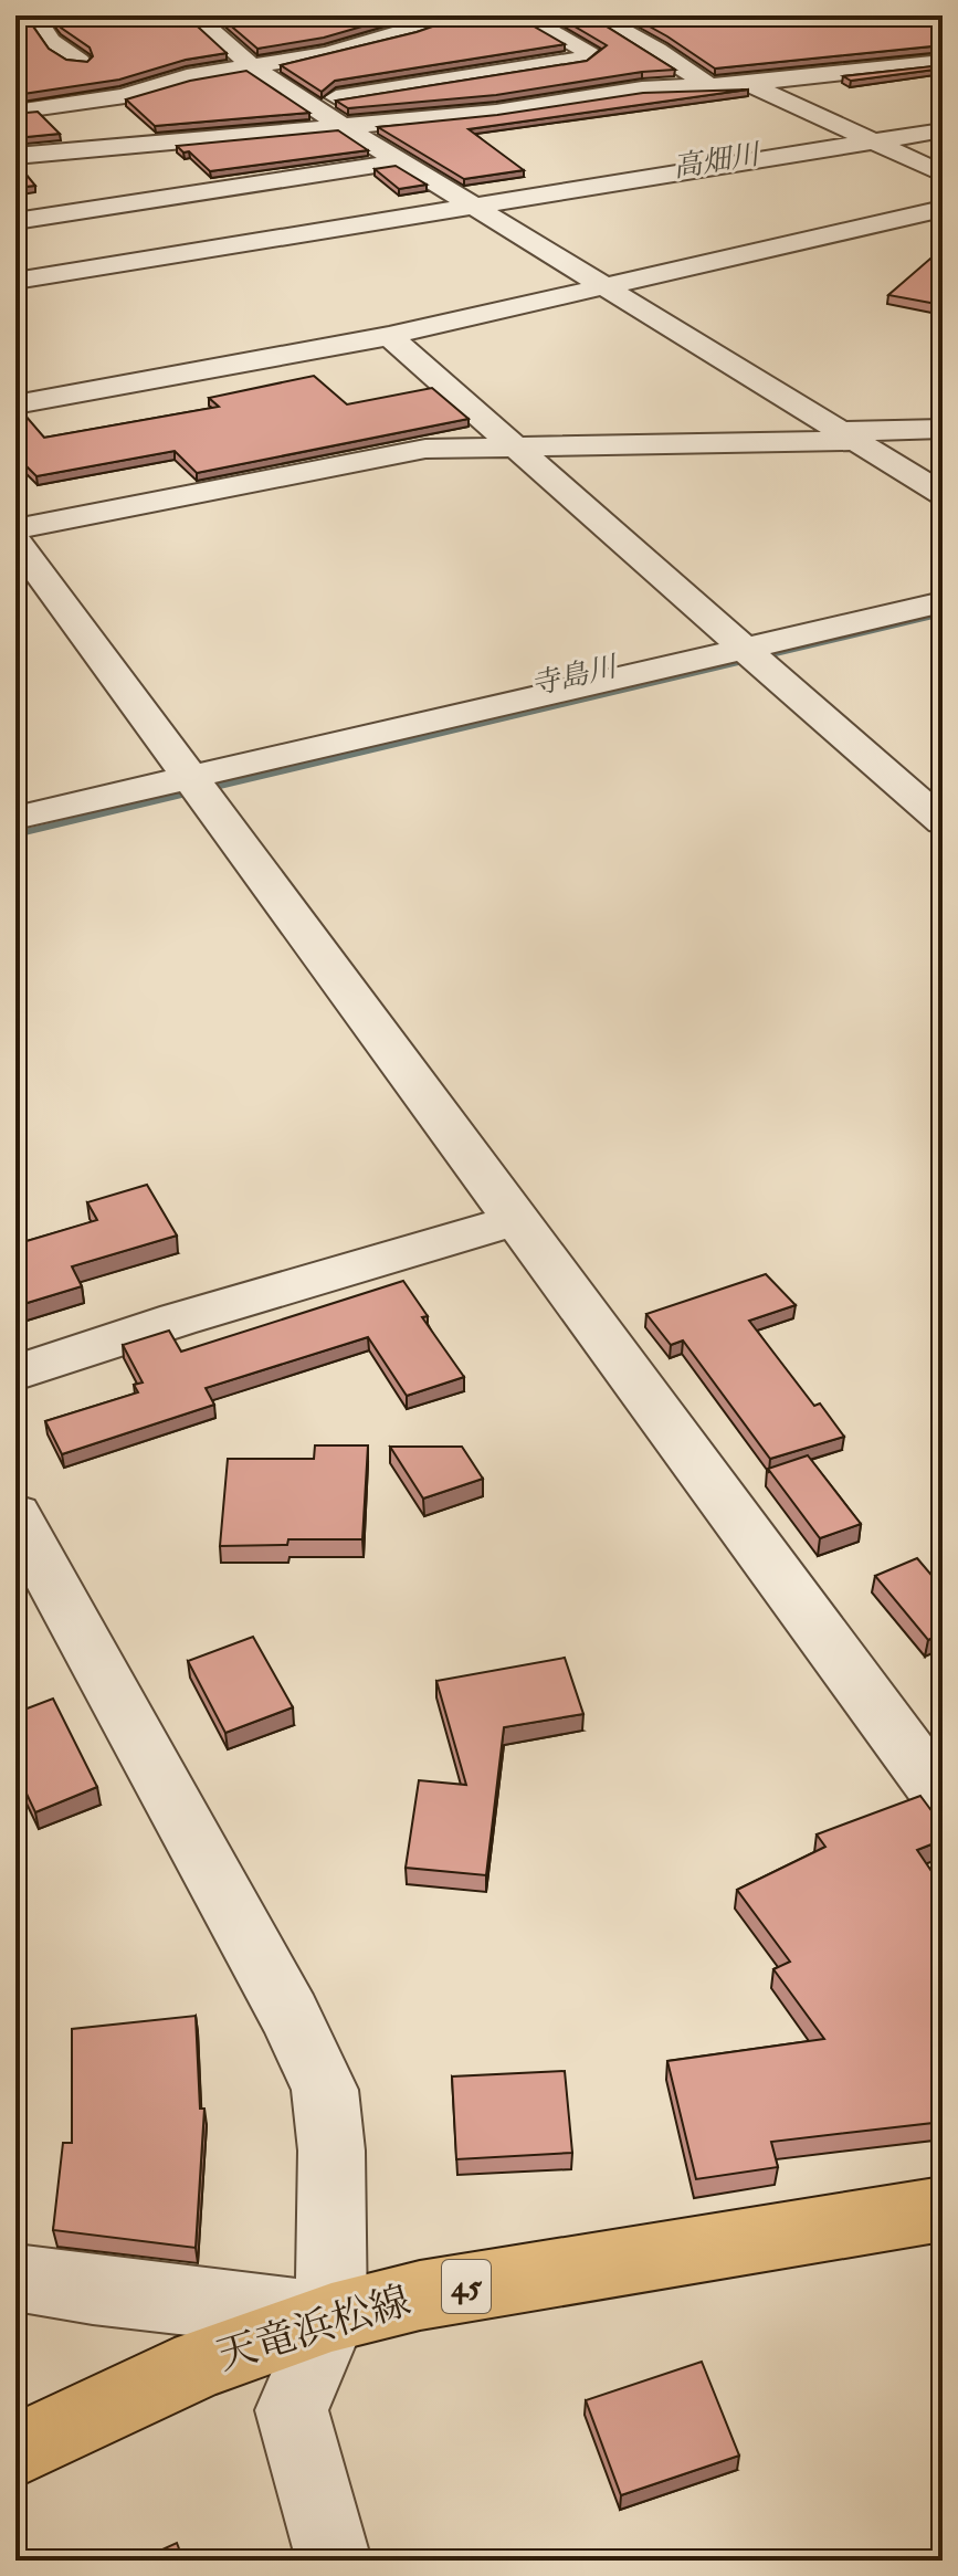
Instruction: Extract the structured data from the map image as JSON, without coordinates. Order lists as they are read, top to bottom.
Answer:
{
  "streets": {
    "main road": ["45", "天竜浜松線"]
  },
  "water": ["高畑川", "寺島川"]
}
